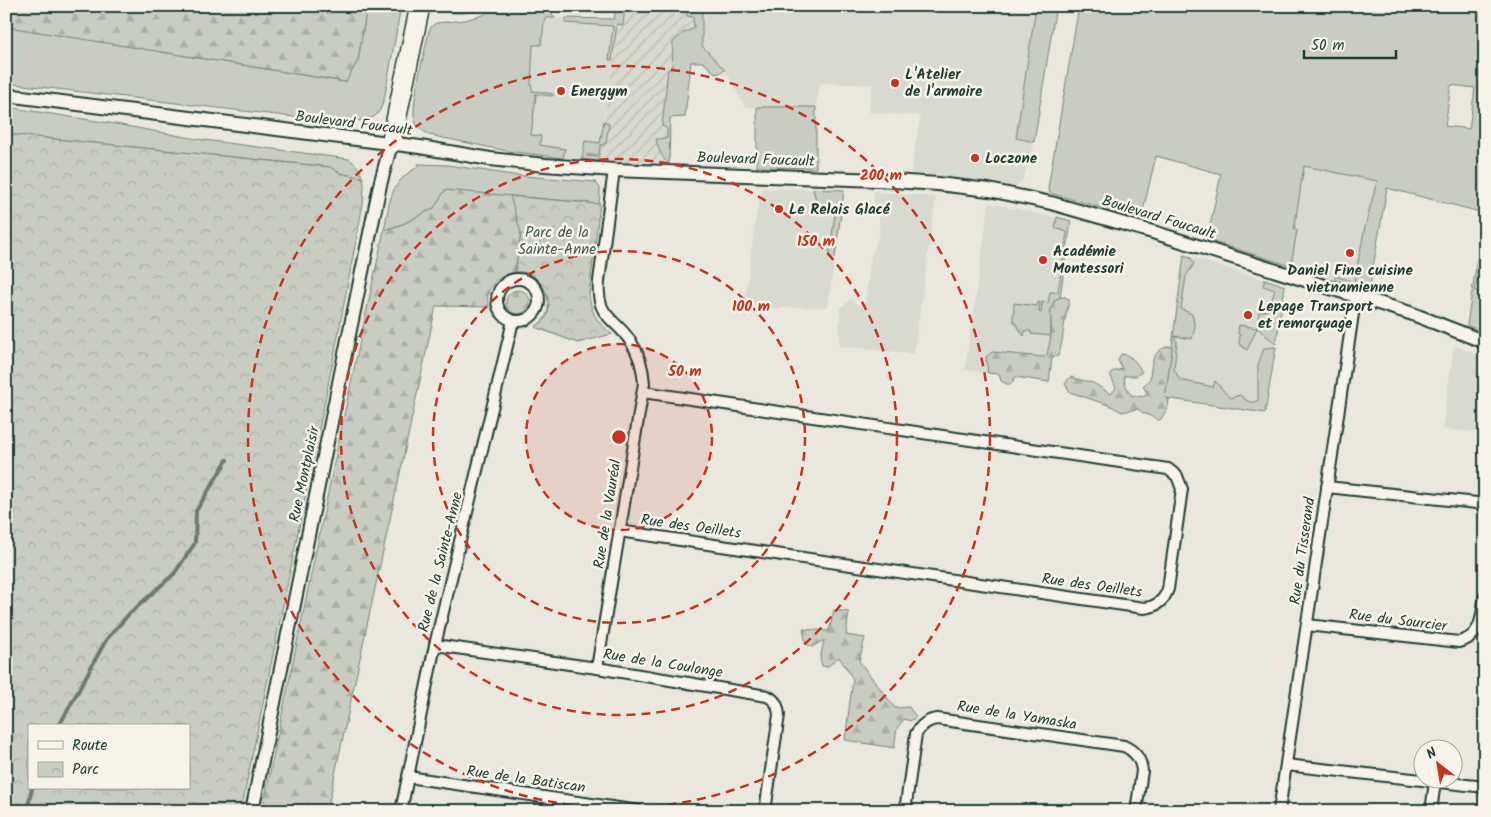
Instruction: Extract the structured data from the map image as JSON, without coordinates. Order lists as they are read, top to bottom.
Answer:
{
  "streets": {
    "street": [
      "Boulevard Foucault",
      "Rue Montplaisir",
      "Rue de la Vauréal",
      "Rue des Oeillets",
      "Rue du Tisserand",
      "Rue de la Sainte-Anne",
      "Rue du Sourcier",
      "Rue de la Coulonge",
      "Rue de la Yamaska",
      "Rue de la Batiscan"
    ]
  },
  "crossings": [
    ["Boulevard Foucault", "Rue Montplaisir"],
    ["Boulevard Foucault", "Rue de la Vauréal"],
    ["Boulevard Foucault", "Rue du Tisserand"],
    ["Rue de la Vauréal", "Rue des Oeillets"],
    ["Rue de la Vauréal", "Rue de la Coulonge"],
    ["Rue du Tisserand", "Rue du Sourcier"],
    ["Rue de la Sainte-Anne", "Rue de la Coulonge"],
    ["Rue de la Sainte-Anne", "Rue de la Batiscan"]
  ],
  "parks": ["Parc de la Sainte-Anne"],
  "places": [
    "L'Atelier de l'armoire",
    "Energym",
    "Loczone",
    "Le Relais Glacé",
    "Daniel Fine cuisine vietnamienne",
    "Académie Montessori",
    "Lepage Transport et remorquage"
  ],
  "legend": ["Route", "Parc"],
  "scale_bar": "50 m",
  "north": "top left",
  "rings": [
    "200 m",
    "150 m",
    "100 m",
    "50 m"
  ]
}
